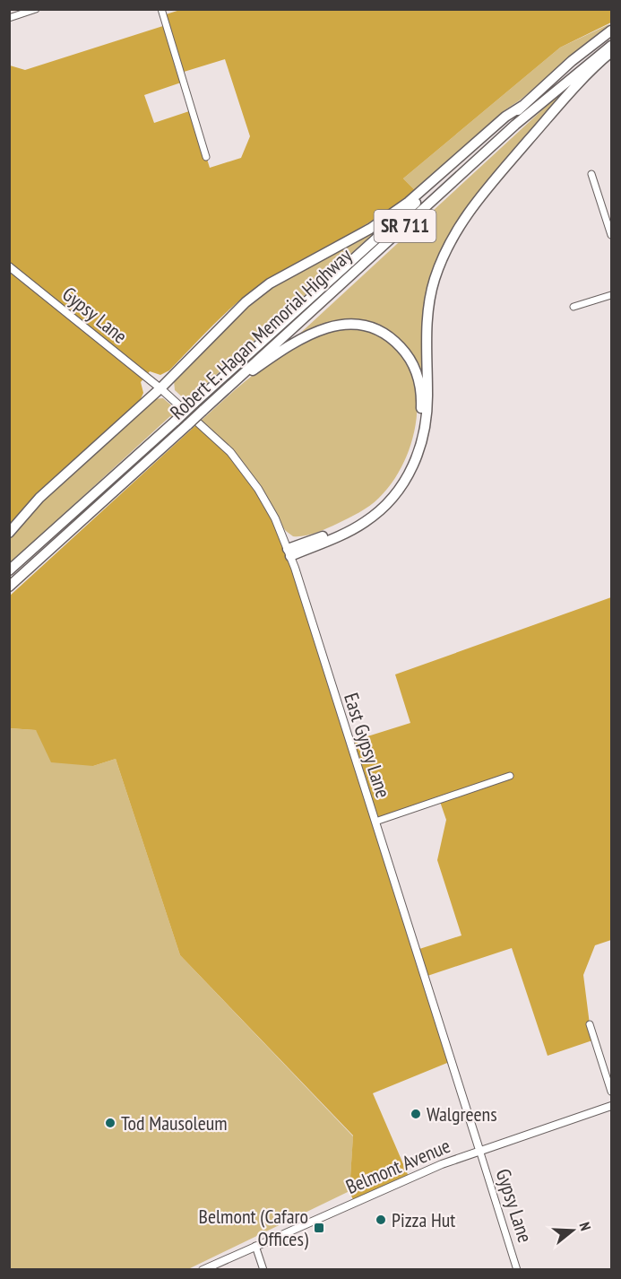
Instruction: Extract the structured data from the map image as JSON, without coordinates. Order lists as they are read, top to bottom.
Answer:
{
  "streets": {
    "highway": ["SR 711", "Robert E. Hagan Memorial Highway"],
    "main road": ["Gypsy Lane", "East Gypsy Lane", "Belmont Avenue"]
  },
  "crossings": [
    ["Gypsy Lane", "East Gypsy Lane"],
    ["Gypsy Lane", "Belmont Avenue"],
    ["East Gypsy Lane", "Belmont Avenue"]
  ],
  "places": {
    "other": ["Walgreens", "Tod Mausoleum", "Pizza Hut"],
    "transit": ["Belmont (Cafaro Offices)"]
  },
  "north": "right"
}
